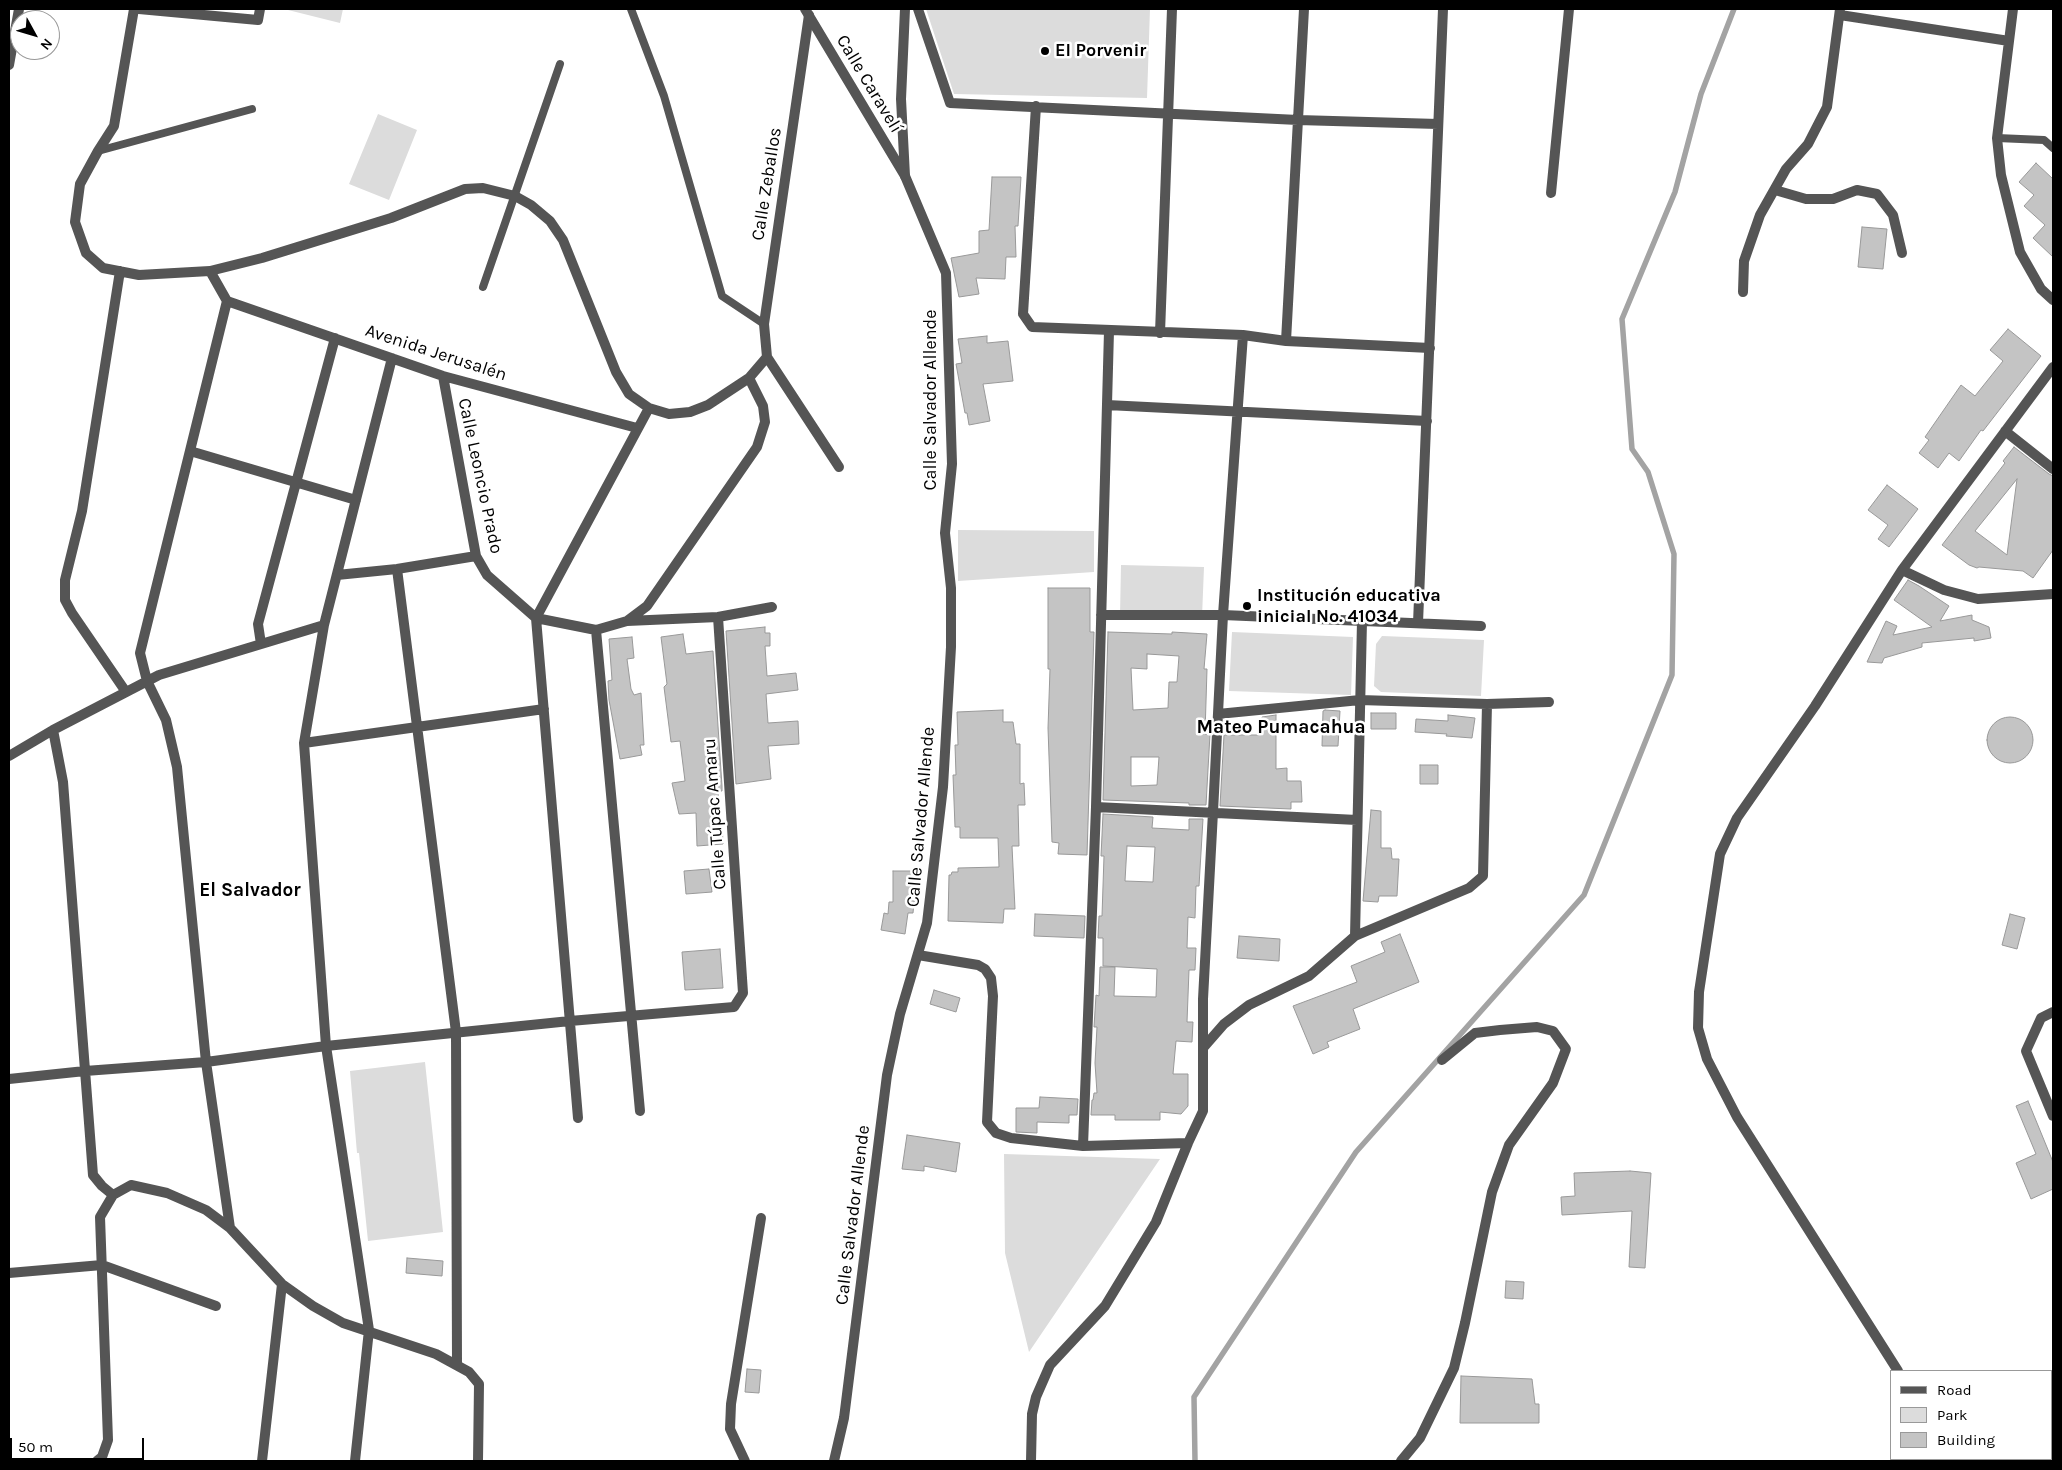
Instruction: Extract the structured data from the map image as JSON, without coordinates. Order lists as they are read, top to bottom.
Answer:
{
  "streets": {
    "street": [
      "Calle Caravelí",
      "Calle Zeballos",
      "Avenida Jerusalén",
      "Calle Salvador Allende",
      "Calle Leoncio Prado",
      "Calle Túpac Amaru"
    ]
  },
  "crossings": [
    ["Calle Caravelí", "Calle Zeballos"],
    ["Calle Caravelí", "Calle Salvador Allende"],
    ["Avenida Jerusalén", "Calle Leoncio Prado"]
  ],
  "districts": ["Mateo Pumacahua", "El Salvador"],
  "places": ["El Porvenir", "Institución educativa inicial No. 41034"],
  "legend": ["Road", "Park", "Building"],
  "scale_bar": "50 m",
  "north": "bottom right"
}
